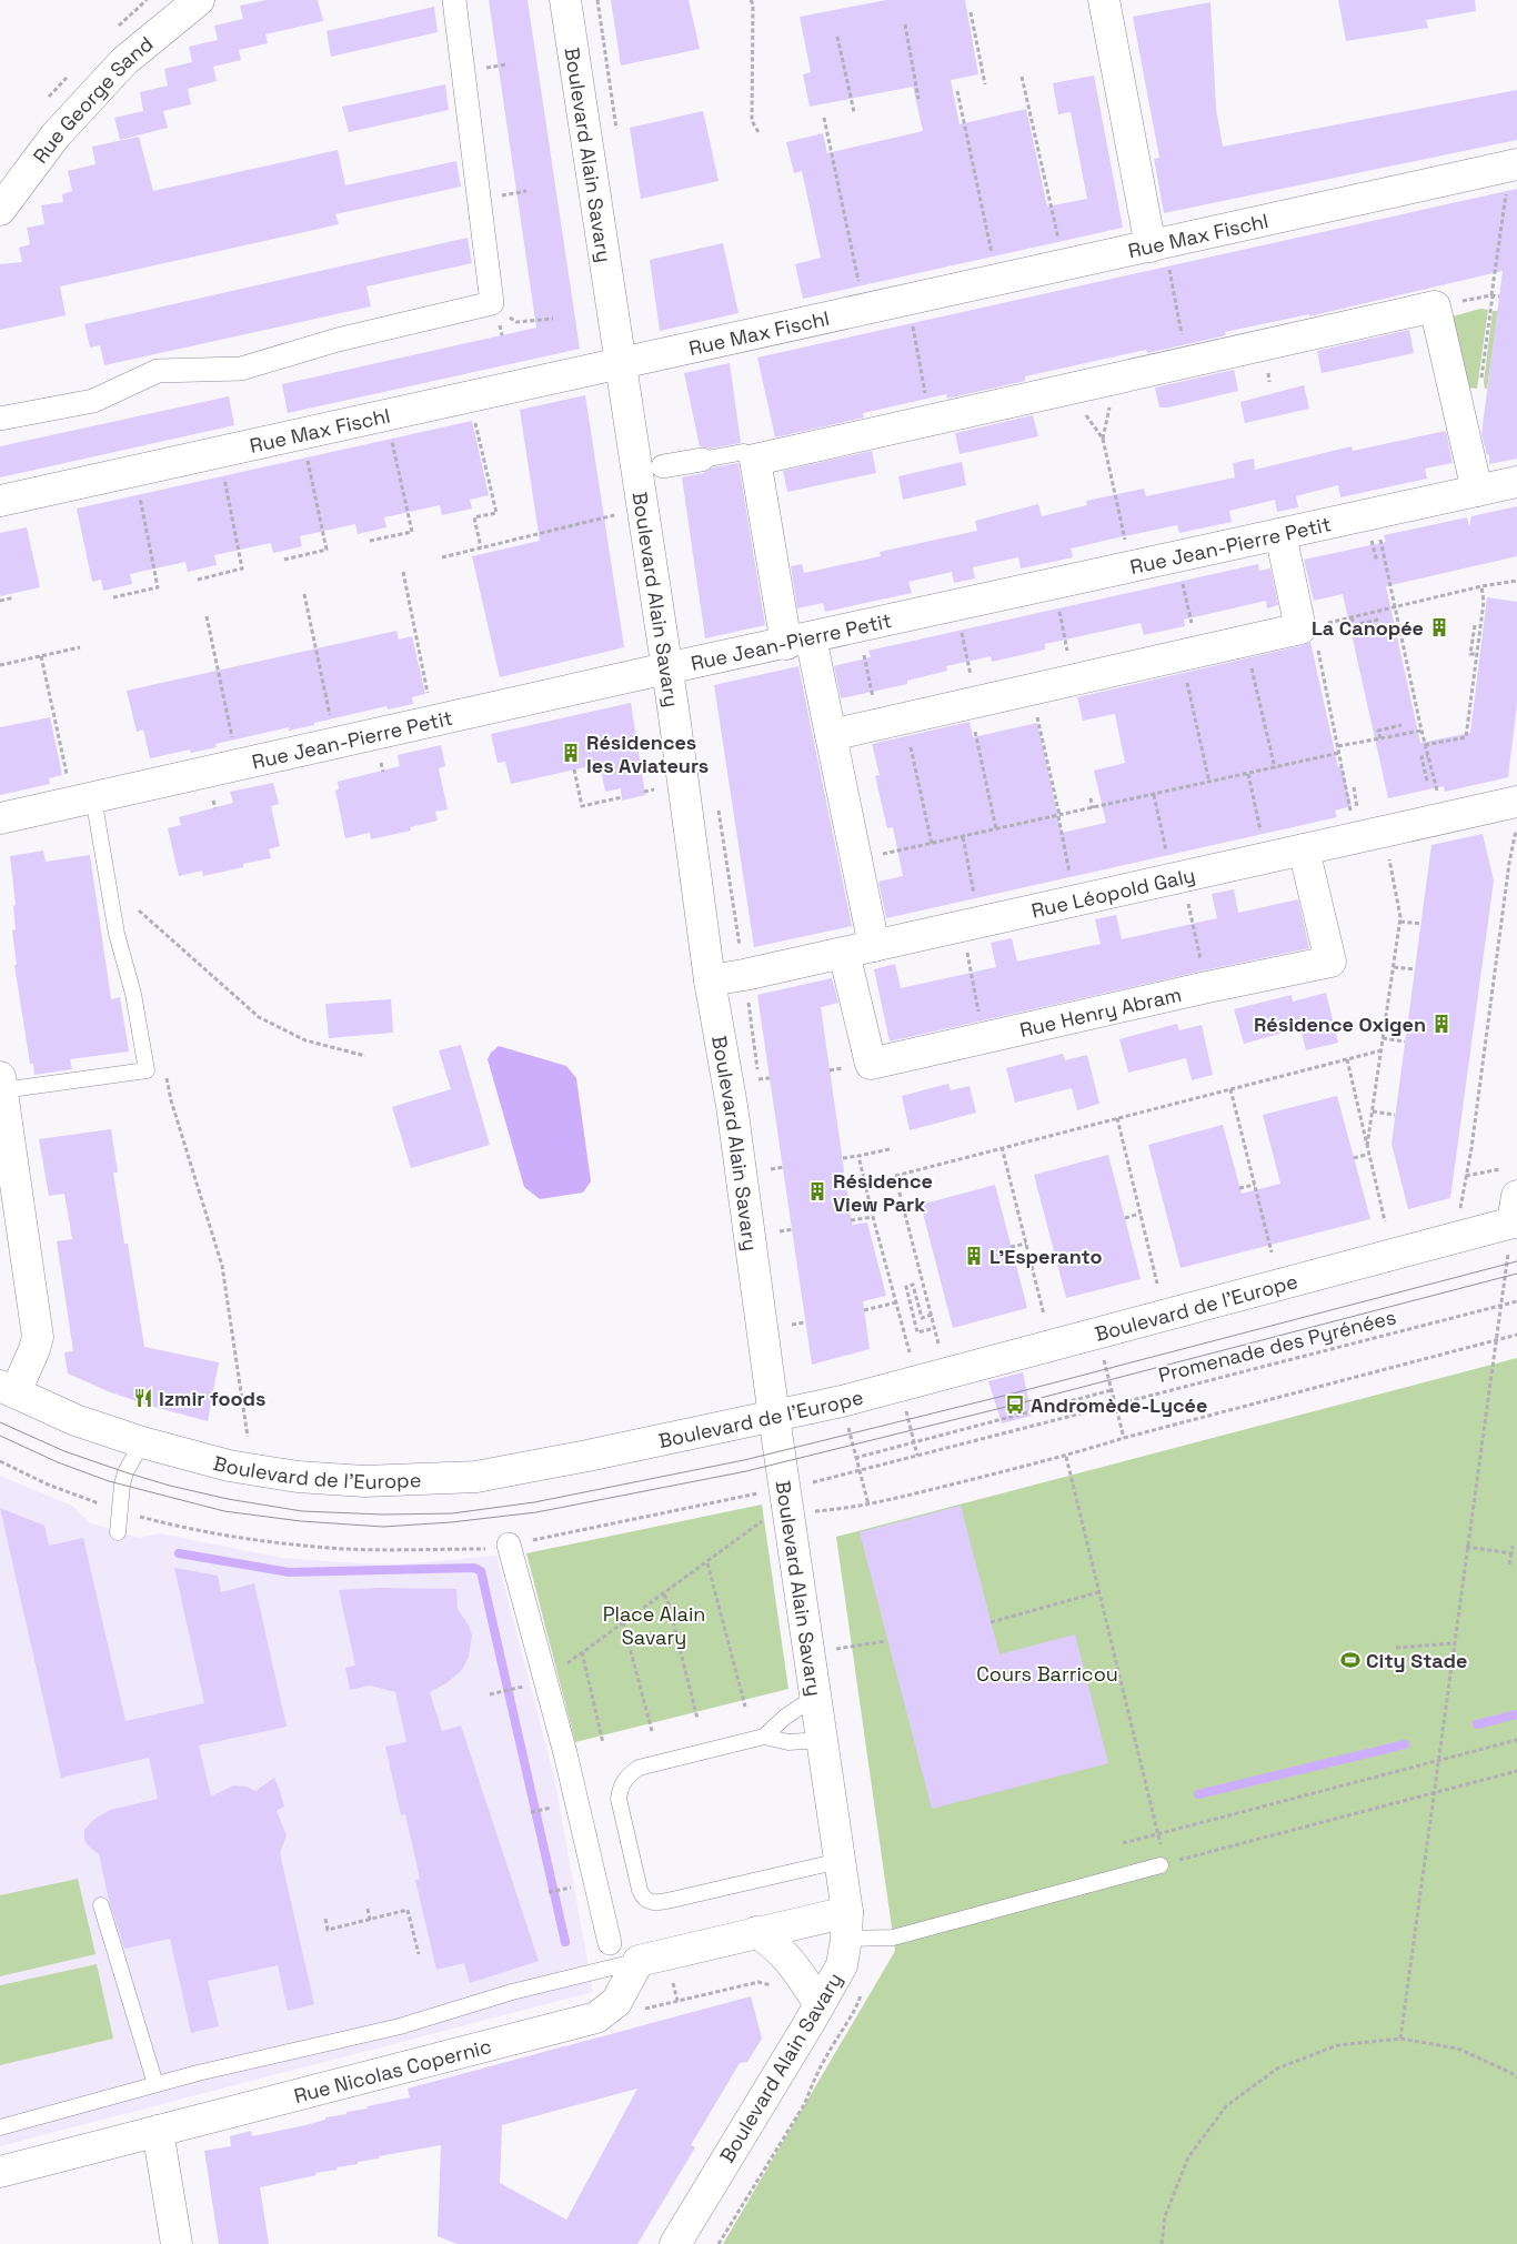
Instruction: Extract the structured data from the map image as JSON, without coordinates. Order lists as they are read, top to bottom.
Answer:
{
  "streets": {
    "street": [
      "Rue George Sand",
      "Boulevard Alain Savary",
      "Rue Max Fischl",
      "Rue Jean-Pierre Petit",
      "Rue Léopold Galy",
      "Rue Henry Abram",
      "Boulevard de l'Europe",
      "Rue Nicolas Copernic"
    ],
    "path": ["Promenade des Pyrénées"]
  },
  "crossings": [
    ["Boulevard Alain Savary", "Rue Max Fischl"],
    ["Boulevard Alain Savary", "Rue Jean-Pierre Petit"],
    ["Boulevard Alain Savary", "Rue Léopold Galy"],
    ["Boulevard Alain Savary", "Boulevard de l'Europe"],
    ["Rue Léopold Galy", "Rue Henry Abram"]
  ],
  "parks": ["Place Alain Savary", "Cours Barricou"],
  "places": {
    "building": [
      "La Canopée",
      "Résidences les Aviateurs",
      "Résidence Oxigen",
      "Résidence View Park",
      "L'Esperanto"
    ],
    "restaurant": ["Izmir foods"],
    "bus stop": ["Andromède-Lycée"],
    "sports": ["City Stade"]
  }
}
